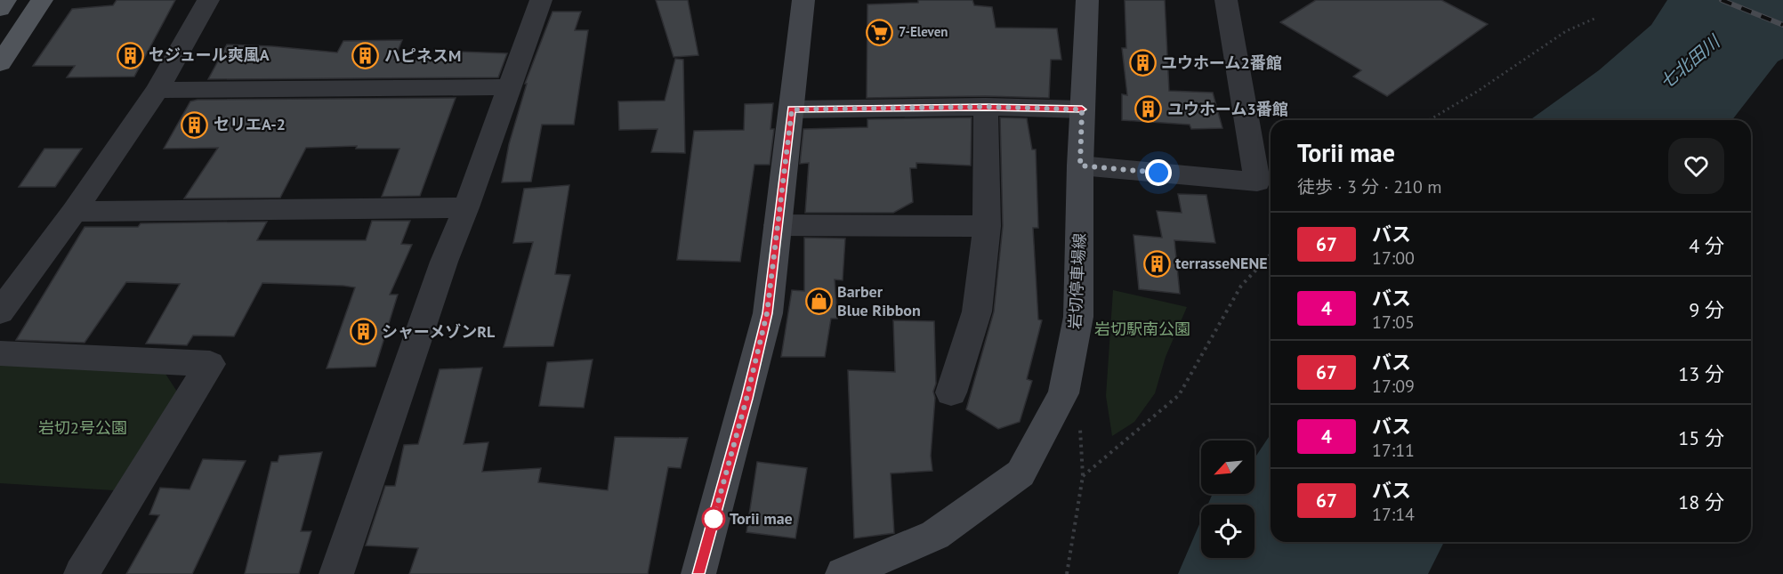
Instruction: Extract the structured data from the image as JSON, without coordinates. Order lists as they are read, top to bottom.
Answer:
{
  "streets": {
    "main road": ["岩切停車場線"]
  },
  "water": ["七北田川"],
  "parks": ["岩切駅南公園", "岩切2号公園"],
  "places": {
    "supermarket": ["7-Eleven"],
    "building": [
      "セジュール爽風A",
      "ハピネスM",
      "ユウホーム2番館",
      "ユウホーム3番館",
      "セリエA-2",
      "terrasseNENE",
      "シャーメゾンRL"
    ],
    "shop": ["Barber Blue Ribbon"],
    "other": ["Torii mae"]
  },
  "lines": ["bus line 67"],
  "north": "bottom left",
  "page": {
    "heading": ["Torii mae", "徒歩 · 3 分 · 210 m"],
    "list": [
      {
        "mark": "67",
        "name": "バス",
        "note": "17:00",
        "value": "4 分"
      },
      {
        "mark": "4",
        "name": "バス",
        "note": "17:05",
        "value": "9 分"
      },
      {
        "mark": "67",
        "name": "バス",
        "note": "17:09",
        "value": "13 分"
      },
      {
        "mark": "4",
        "name": "バス",
        "note": "17:11",
        "value": "15 分"
      },
      {
        "mark": "67",
        "name": "バス",
        "note": "17:14",
        "value": "18 分"
      }
    ]
  }
}
